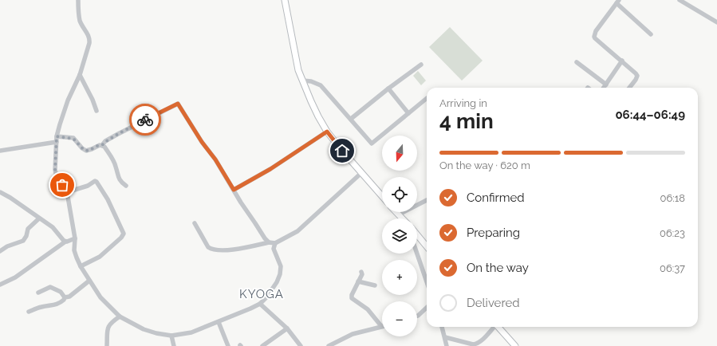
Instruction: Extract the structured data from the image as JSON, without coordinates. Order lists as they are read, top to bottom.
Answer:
{
  "districts": ["KYOGA"],
  "north": "bottom",
  "page": {
    "heading": ["4 min", "Arriving in", "06:44–06:49"],
    "map_buttons": ["+", "−"],
    "bar": "On the way · 620 m",
    "list": [
      ["Confirmed", "06:18"],
      ["Preparing", "06:23"],
      ["On the way", "06:37"],
      "Delivered"
    ]
  }
}
